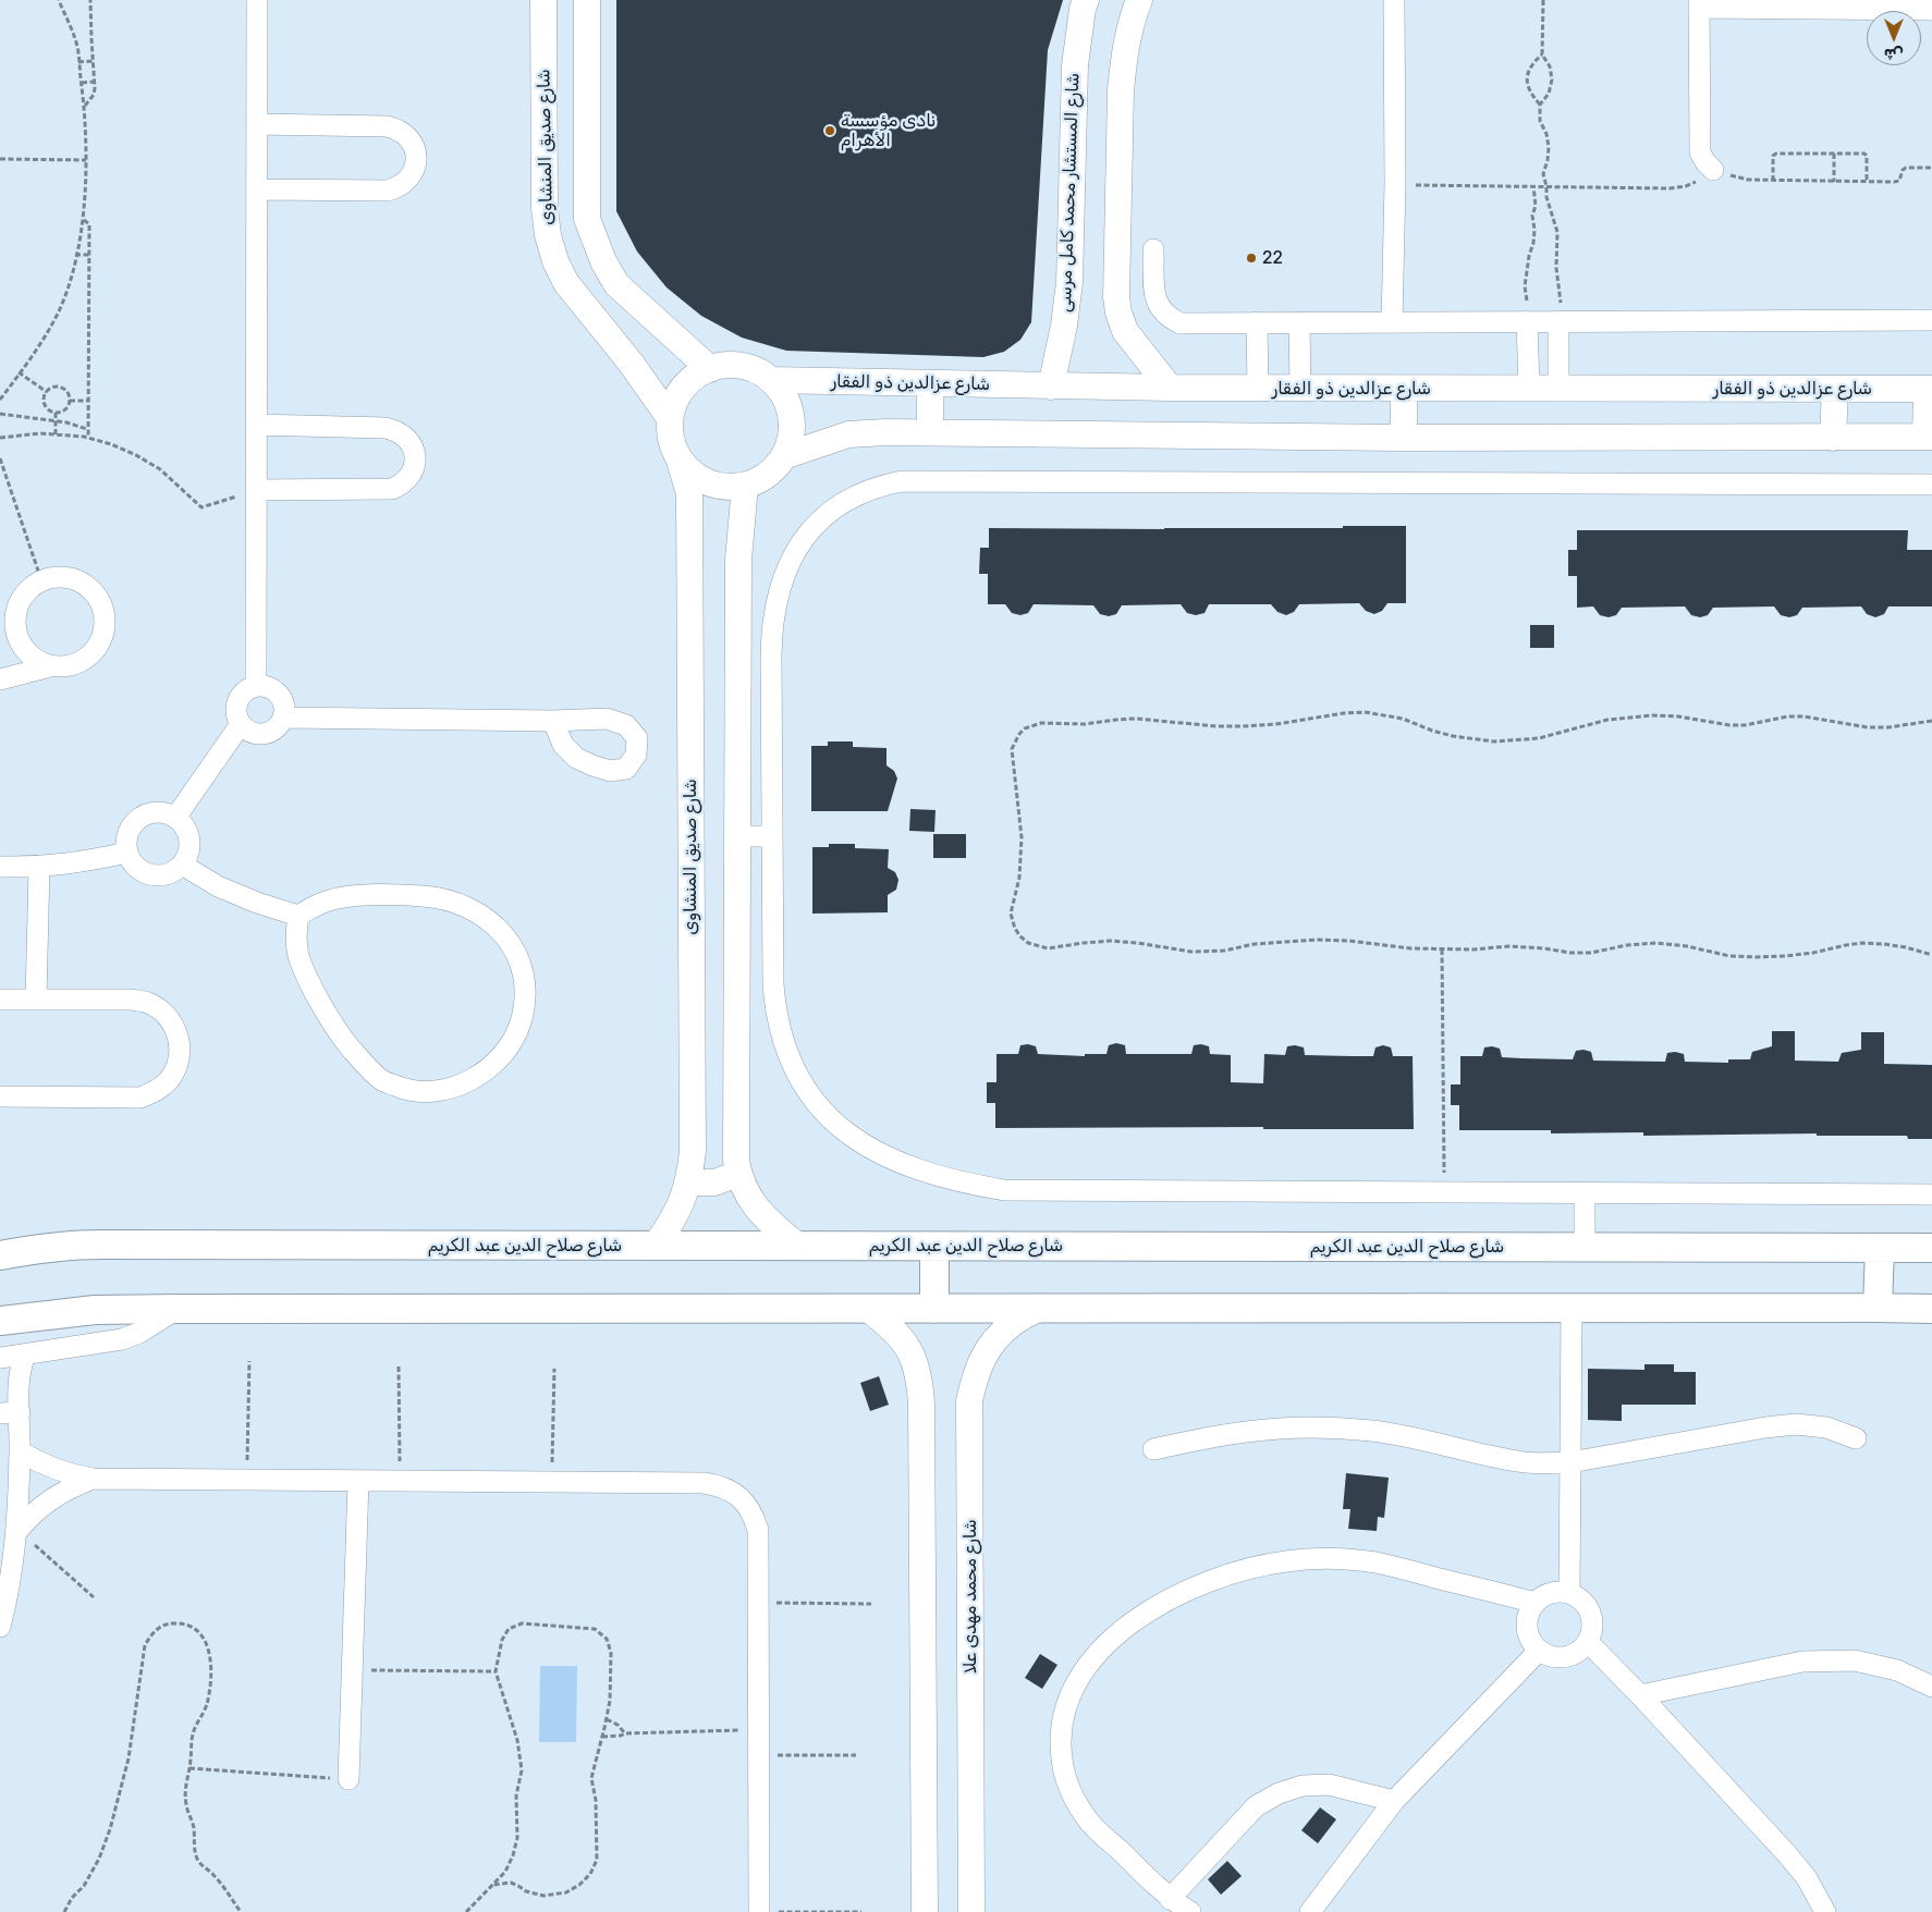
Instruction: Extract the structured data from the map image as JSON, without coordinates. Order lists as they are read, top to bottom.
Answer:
{
  "streets": {
    "main road": ["شارع صلاح الدين عبد الكريم"],
    "street": [
      "شارع صديق المنشاوى",
      "شارع المستشار محمد كامل مرسى",
      "شارع عزالدين ذو الفقار",
      "شارع محمد مهدى علا"
    ]
  },
  "crossings": [
    ["شارع صديق المنشاوى", "شارع عزالدين ذو الفقار"],
    ["شارع صديق المنشاوى", "شارع صلاح الدين عبد الكريم"],
    ["شارع المستشار محمد كامل مرسى", "شارع عزالدين ذو الفقار"]
  ],
  "places": ["نادى مؤسسة الأهرام", "22"],
  "north": "bottom"
}
